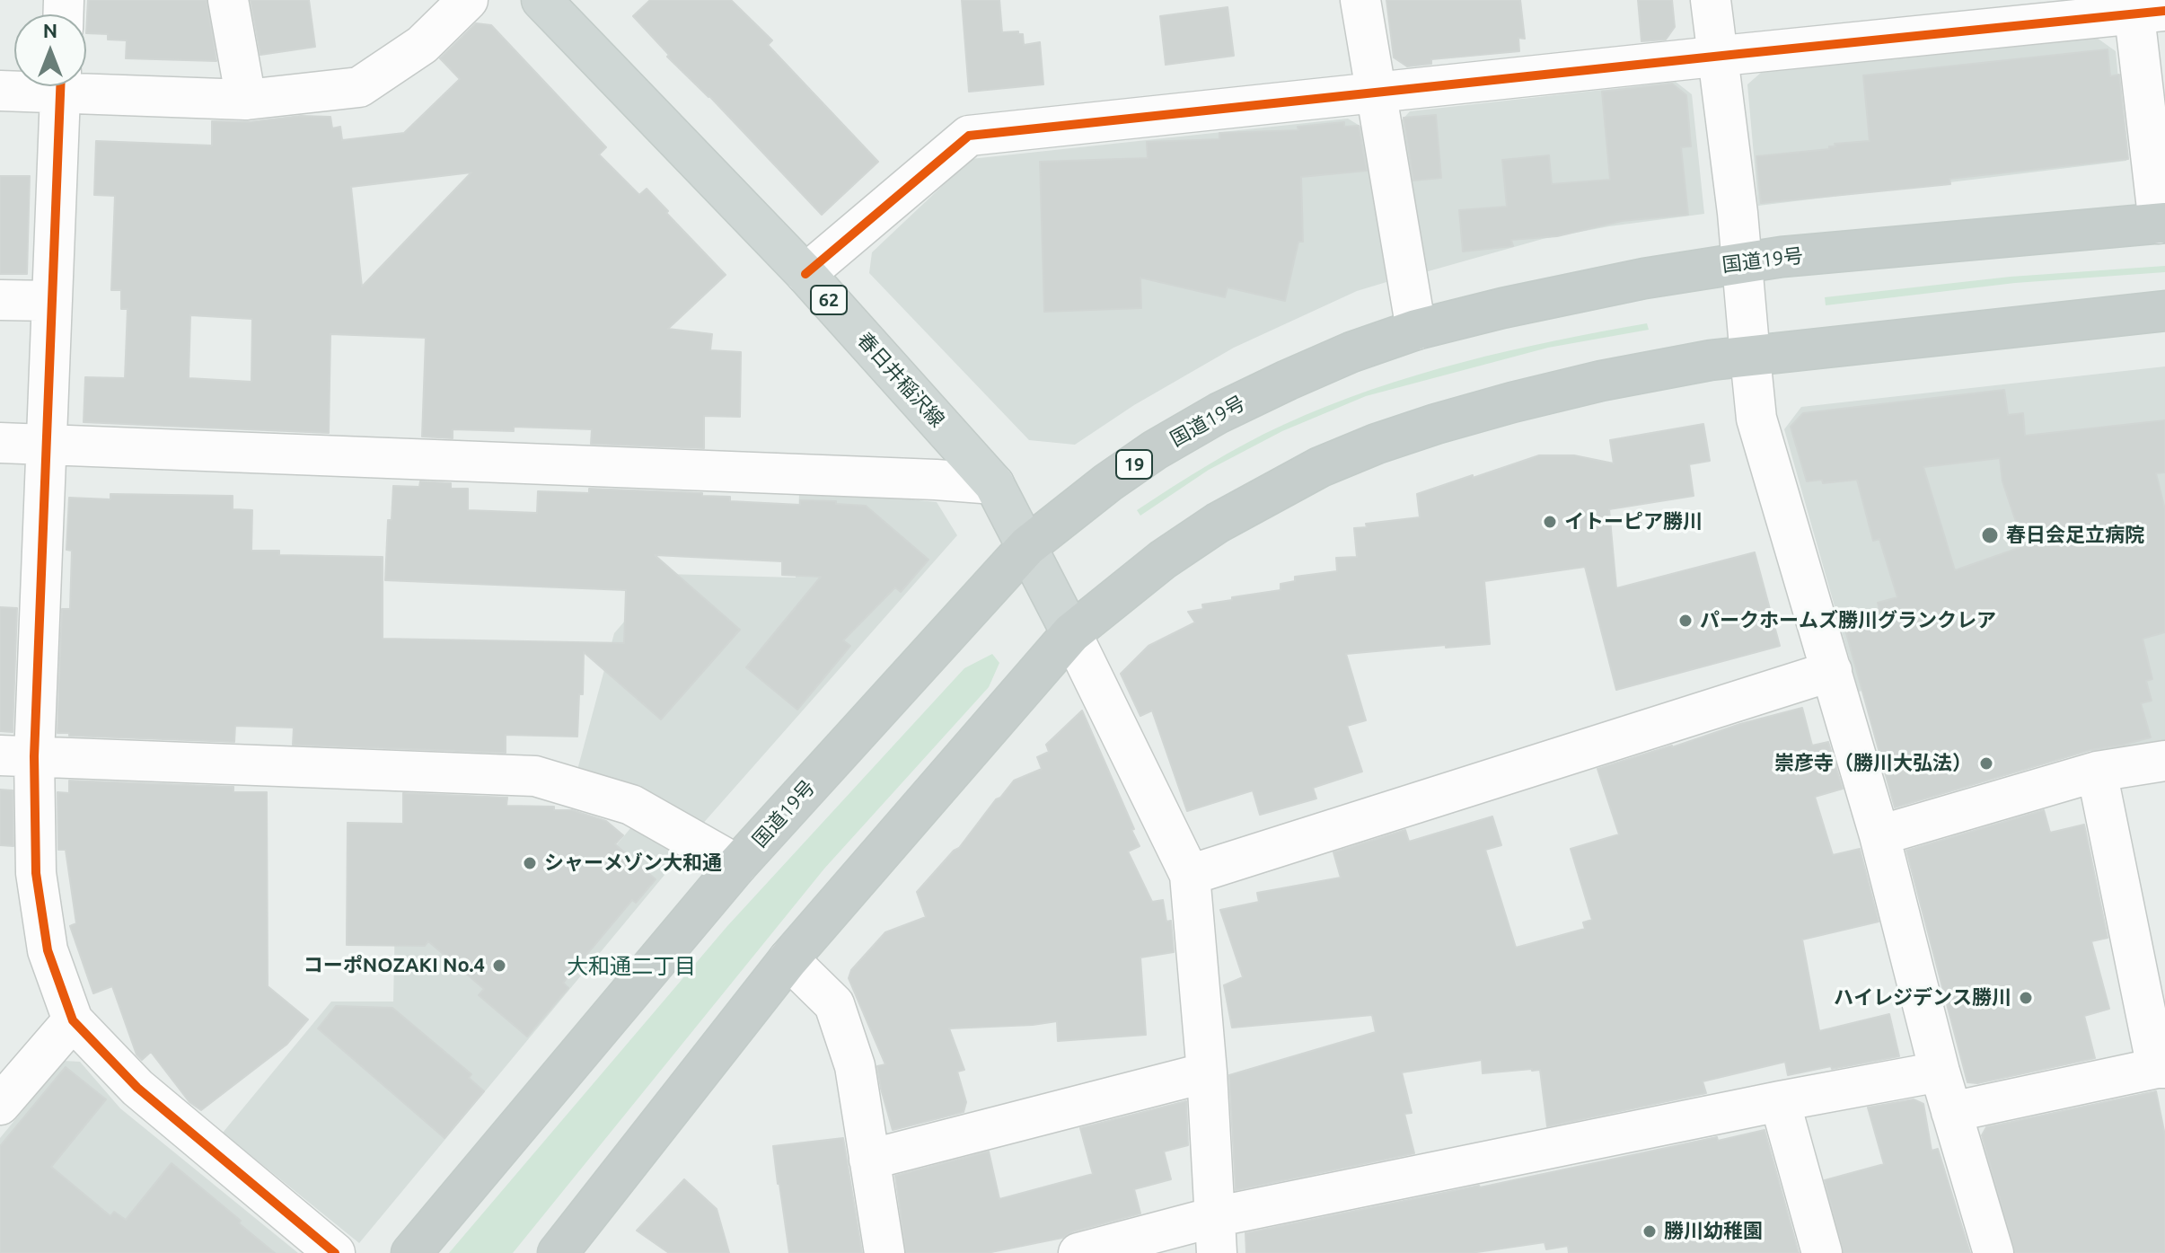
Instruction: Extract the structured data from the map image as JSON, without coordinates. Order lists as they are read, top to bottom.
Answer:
{
  "streets": {
    "highway": ["国道19号", "19"],
    "main road": ["62", "春日井稲沢線"]
  },
  "crossings": [
    ["国道19号", "春日井稲沢線"]
  ],
  "districts": ["大和通二丁目"],
  "places": [
    "イトーピア勝川",
    "春日会足立病院",
    "パークホームズ勝川グランクレア",
    "崇彦寺（勝川大弘法）",
    "シャーメゾン大和通",
    "コーポNOZAKI No.4",
    "ハイレジデンス勝川",
    "勝川幼稚園"
  ],
  "north": "top"
}
